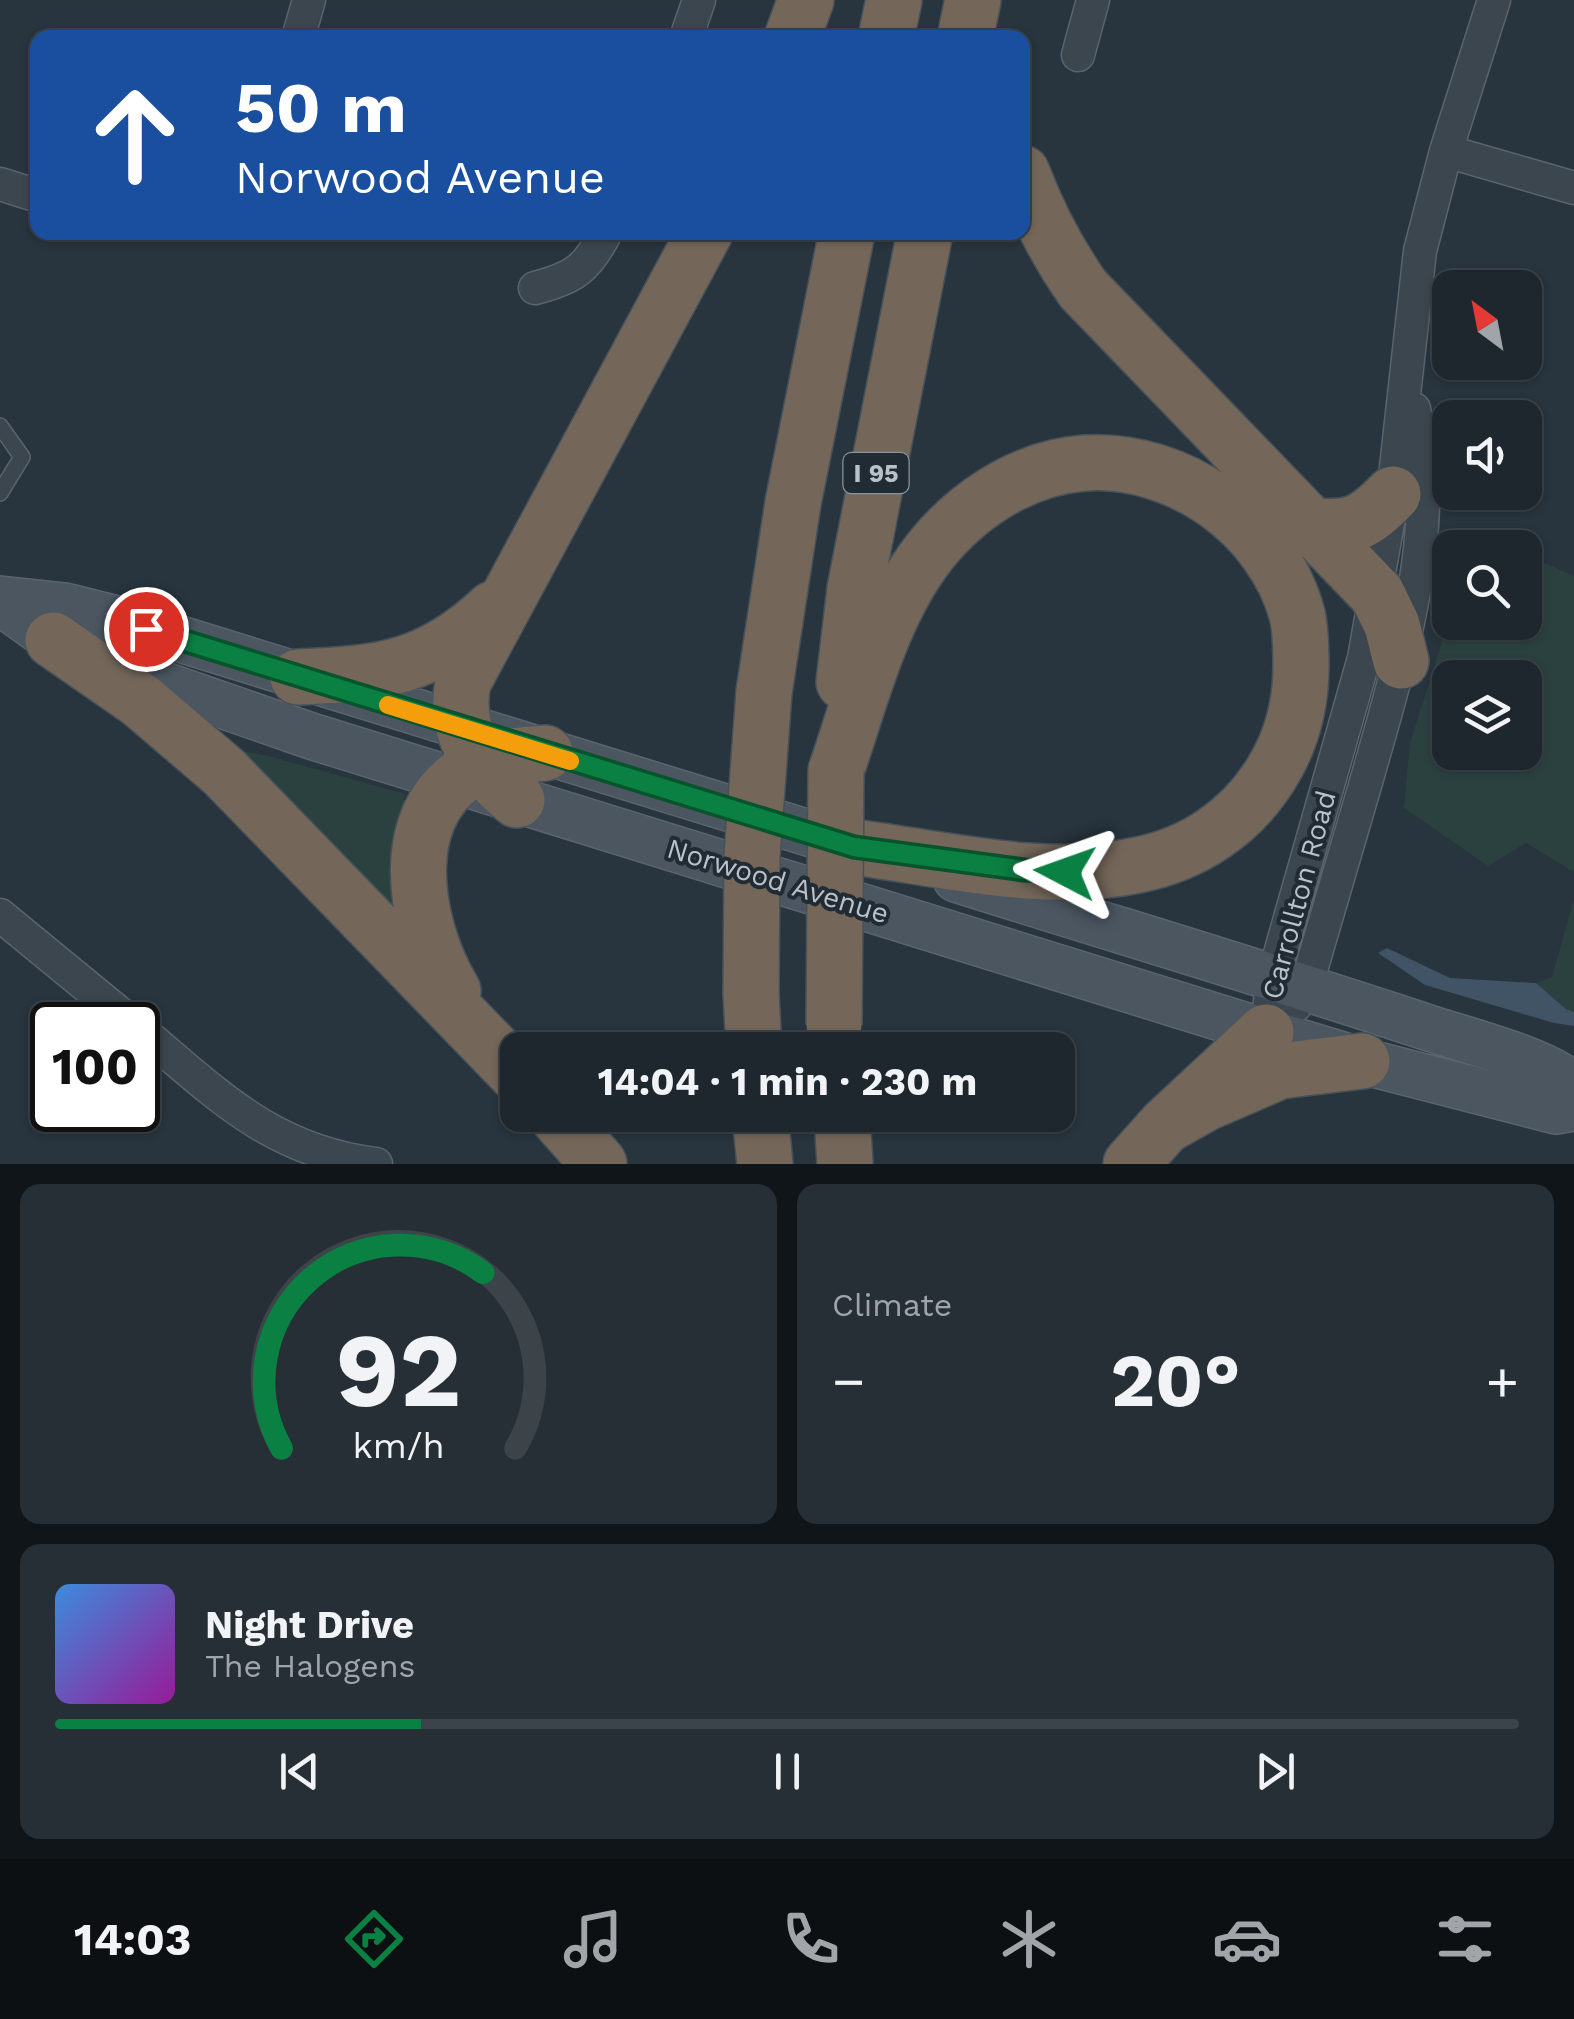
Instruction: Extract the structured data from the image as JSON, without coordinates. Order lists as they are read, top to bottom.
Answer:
{
  "streets": {
    "highway": ["I 95"],
    "main road": ["Norwood Avenue"],
    "street": ["Carrollton Road"]
  },
  "crossings": [
    ["Norwood Avenue", "Carrollton Road"]
  ],
  "north": "top left",
  "page": {
    "turn": ["50 m", "Norwood Avenue"],
    "limit": "100",
    "trip": "14:04 · 1 min · 230 m",
    "tile": "Climate",
    "heat": ["−", "20°", "+"],
    "song": ["Night Drive", "The Halogens"],
    "tabs": "14:03",
    "gauge": ["92", "km/h"]
  }
}
